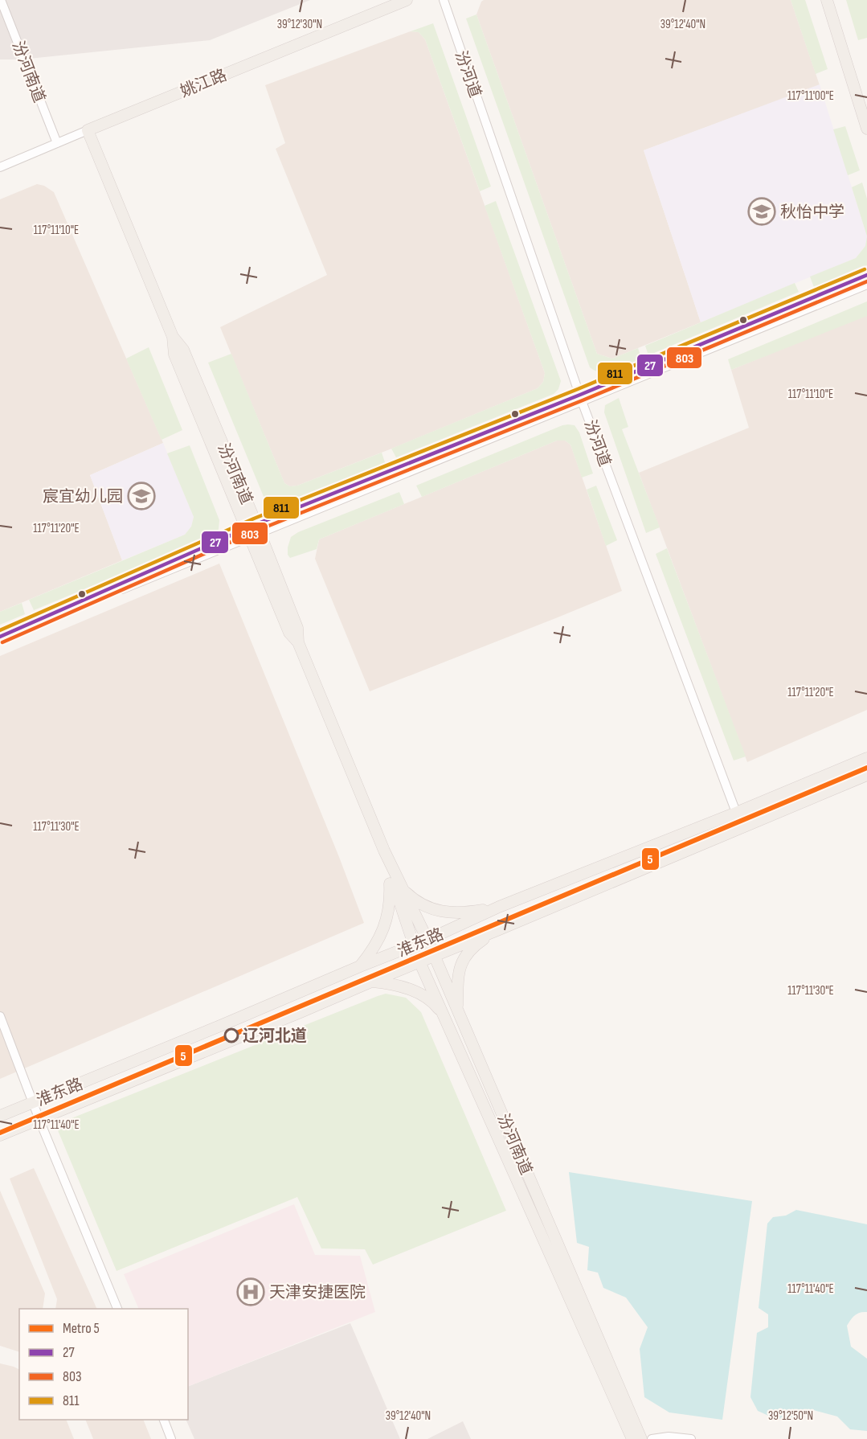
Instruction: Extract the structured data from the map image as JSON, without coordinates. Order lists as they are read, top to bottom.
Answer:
{
  "streets": {
    "main road": ["汾河南道", "姚江路", "淮东路"],
    "street": ["汾河道"]
  },
  "crossings": [
    ["汾河南道", "姚江路"],
    ["汾河南道", "淮东路"],
    ["汾河道", "淮东路"]
  ],
  "places": {
    "school or university": ["秋怡中学", "宸宜幼儿园"],
    "other": ["辽河北道"],
    "hospital": ["天津安捷医院"]
  },
  "lines": [
    "transit line 811",
    "transit line 27",
    "transit line 803",
    "metro line 5"
  ],
  "legend": [
    "Metro 5",
    "27",
    "803",
    "811"
  ],
  "coordinates": [
    "39°12'30\"N",
    "39°12'40\"N",
    "117°11'00\"E",
    "117°11'10\"E",
    "117°11'20\"E",
    "117°11'30\"E",
    "117°11'40\"E",
    "39°12'50\"N"
  ]
}
